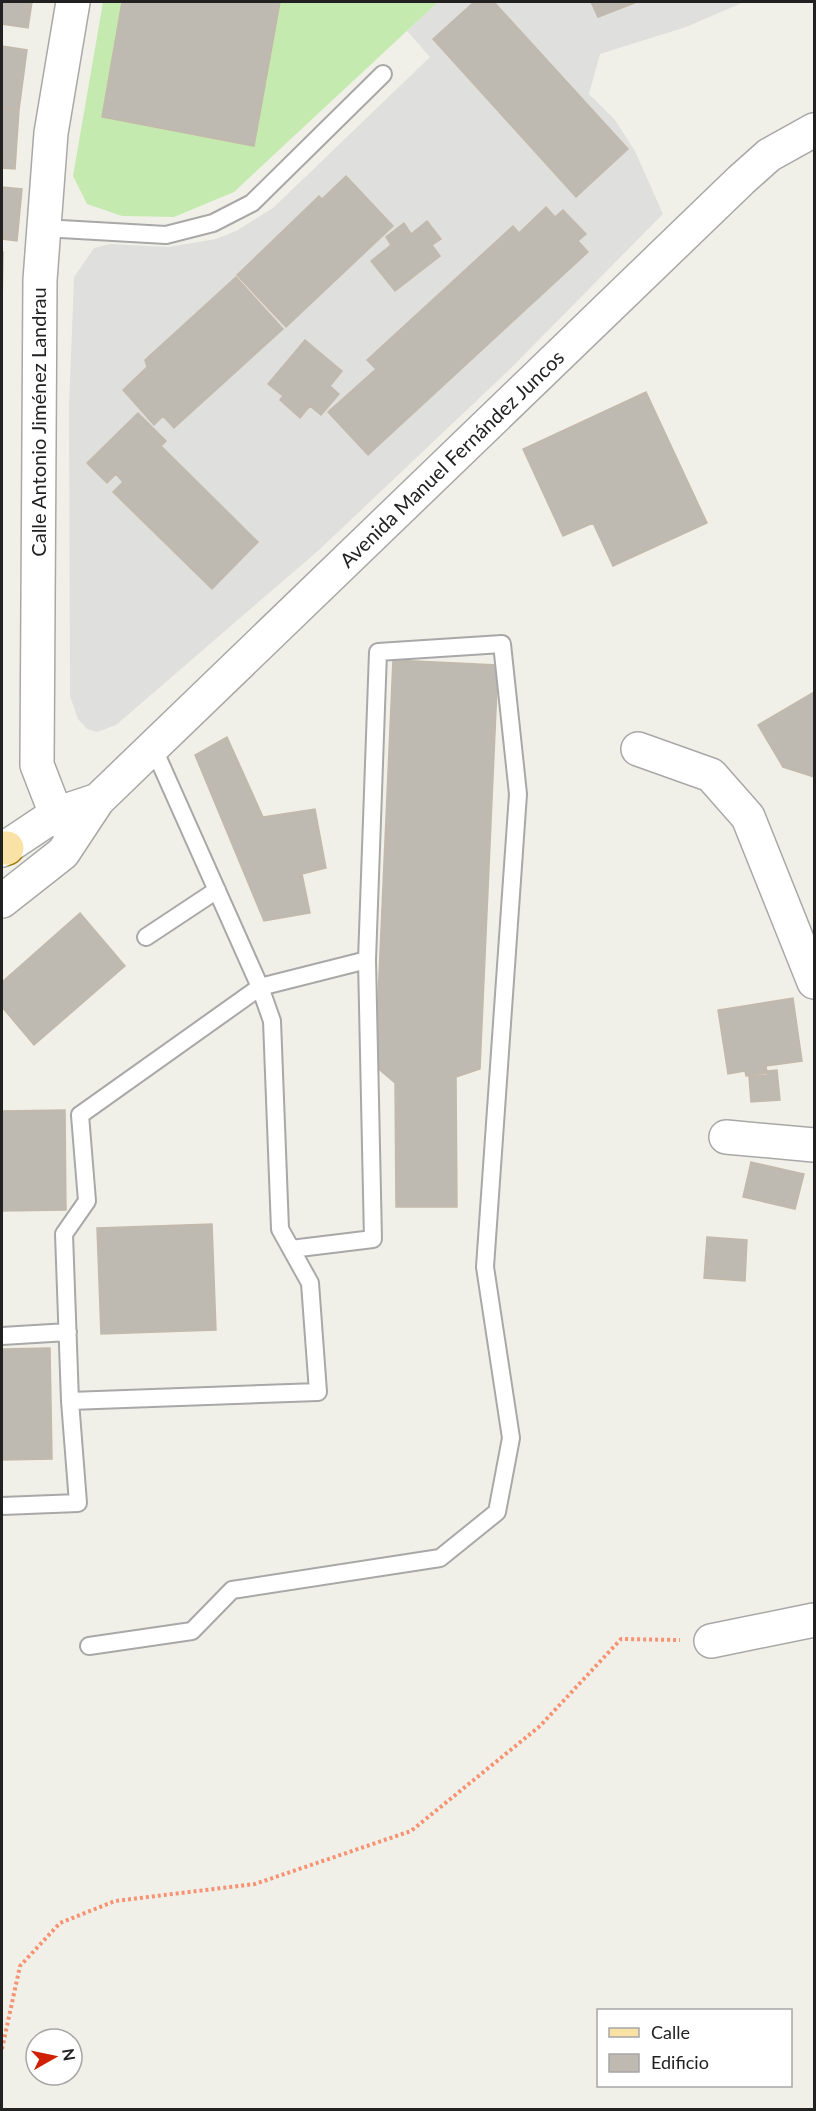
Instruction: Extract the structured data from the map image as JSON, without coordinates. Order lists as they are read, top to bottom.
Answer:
{
  "streets": {
    "street": ["Calle Antonio Jiménez Landrau", "Avenida Manuel Fernández Juncos"]
  },
  "crossings": [
    ["Calle Antonio Jiménez Landrau", "Avenida Manuel Fernández Juncos"]
  ],
  "legend": ["Calle", "Edificio"],
  "north": "right"
}
